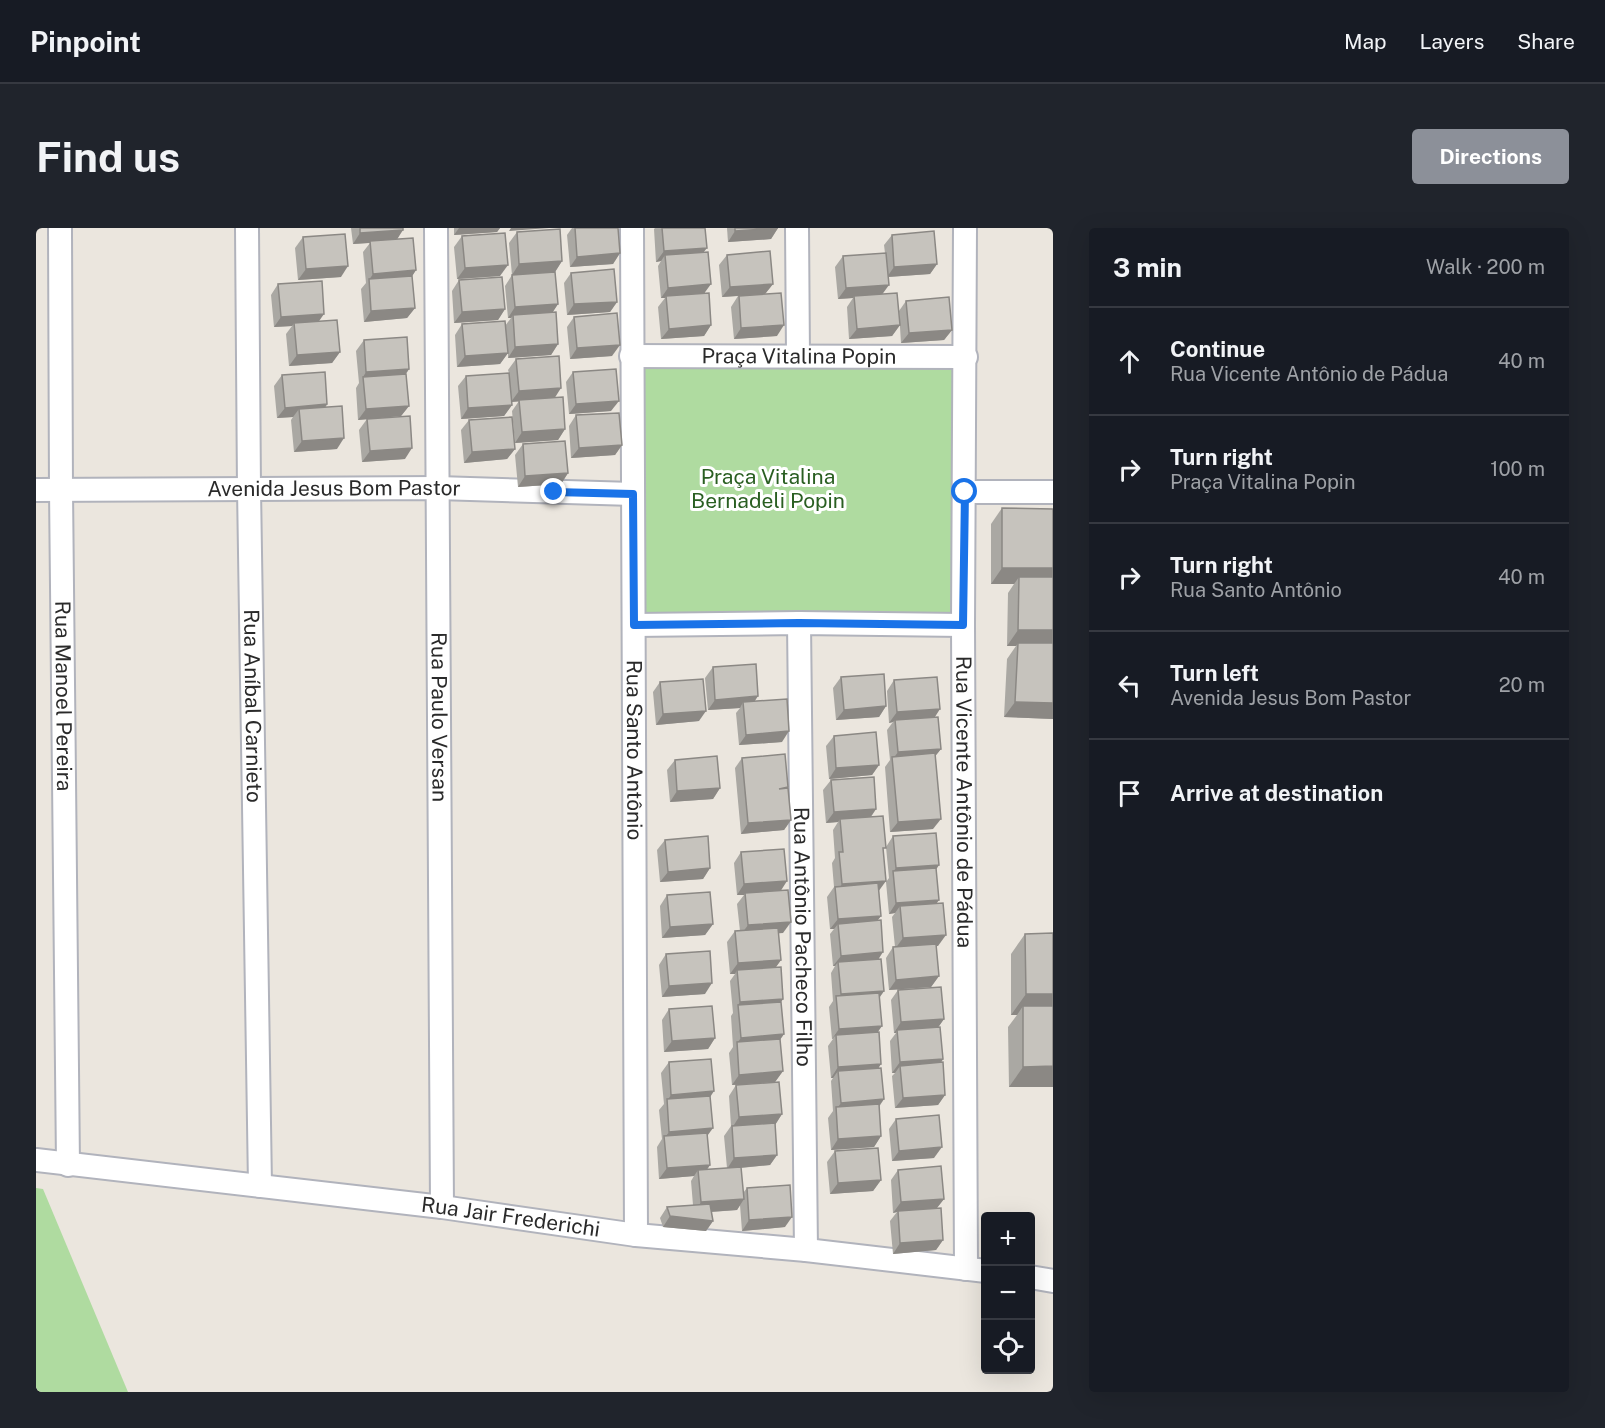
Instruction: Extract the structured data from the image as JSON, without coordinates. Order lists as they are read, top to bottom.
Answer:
{
  "streets": {
    "street": [
      "Praça Vitalina Popin",
      "Avenida Jesus Bom Pastor",
      "Rua Manoel Pereira",
      "Rua Aníbal Carnieto",
      "Rua Paulo Versan",
      "Rua Santo Antônio",
      "Rua Vicente Antônio de Pádua",
      "Rua Antônio Pacheco Filho",
      "Rua Jair Frederichi"
    ]
  },
  "crossings": [
    ["Praça Vitalina Popin", "Rua Santo Antônio"],
    ["Praça Vitalina Popin", "Rua Vicente Antônio de Pádua"],
    ["Avenida Jesus Bom Pastor", "Rua Manoel Pereira"],
    ["Avenida Jesus Bom Pastor", "Rua Aníbal Carnieto"],
    ["Avenida Jesus Bom Pastor", "Rua Paulo Versan"],
    ["Avenida Jesus Bom Pastor", "Rua Santo Antônio"],
    ["Rua Manoel Pereira", "Rua Jair Frederichi"],
    ["Rua Aníbal Carnieto", "Rua Jair Frederichi"],
    ["Rua Paulo Versan", "Rua Jair Frederichi"],
    ["Rua Santo Antônio", "Rua Jair Frederichi"],
    ["Rua Vicente Antônio de Pádua", "Rua Jair Frederichi"],
    ["Rua Antônio Pacheco Filho", "Rua Jair Frederichi"]
  ],
  "parks": ["Praça Vitalina Bernadeli Popin"],
  "page": {
    "header": "Pinpoint",
    "nav": ["Map", "Layers", "Share"],
    "buttons": "Directions",
    "title": "Find us",
    "heading": ["3 min", "Walk · 200 m"],
    "list": [
      ["Continue", "Rua Vicente Antônio de Pádua", "40 m"],
      ["Turn right", "Praça Vitalina Popin", "100 m"],
      ["Turn right", "Rua Santo Antônio", "40 m"],
      ["Turn left", "Avenida Jesus Bom Pastor", "20 m"],
      "Arrive at destination"
    ],
    "map_buttons": ["+", "−"]
  }
}
